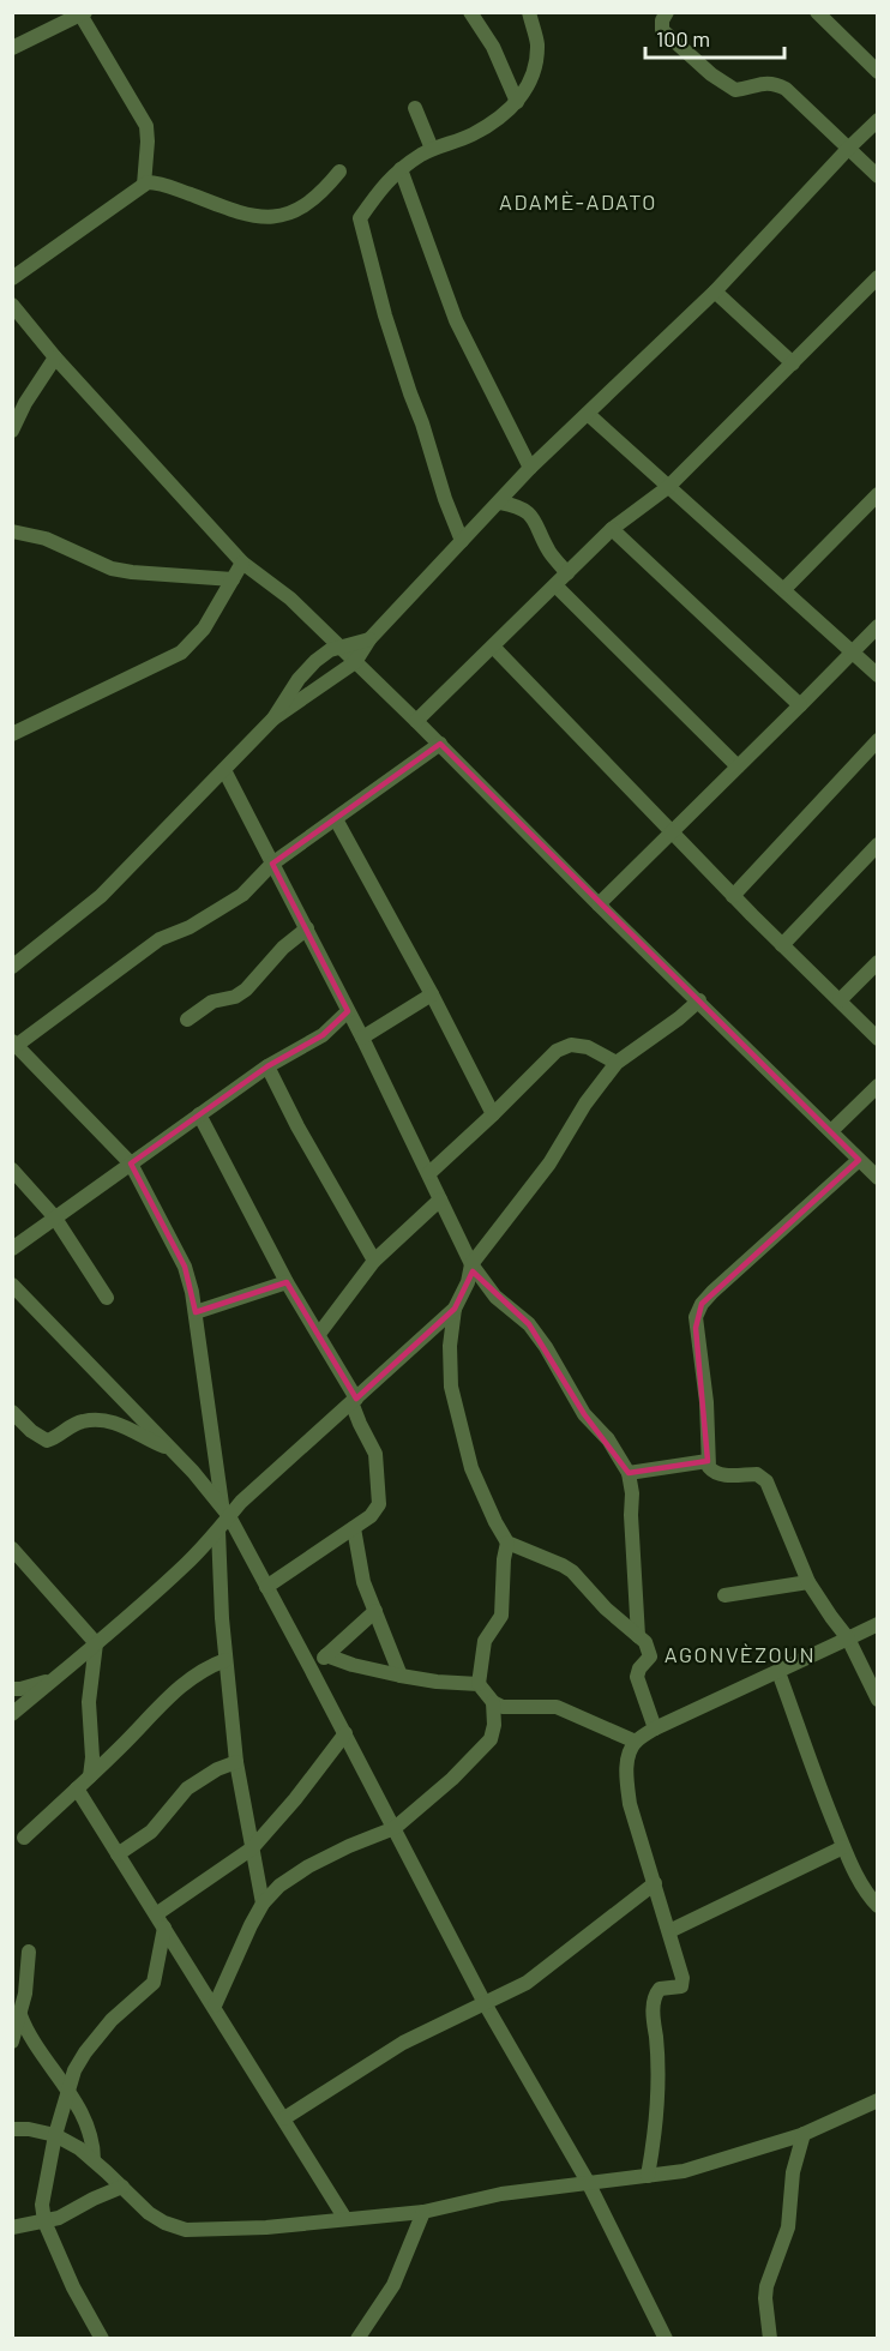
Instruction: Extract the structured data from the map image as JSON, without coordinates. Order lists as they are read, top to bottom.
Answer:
{
  "districts": ["ADAMÈ-ADATO", "AGONVÈZOUN"],
  "scale_bar": "100 m"
}
